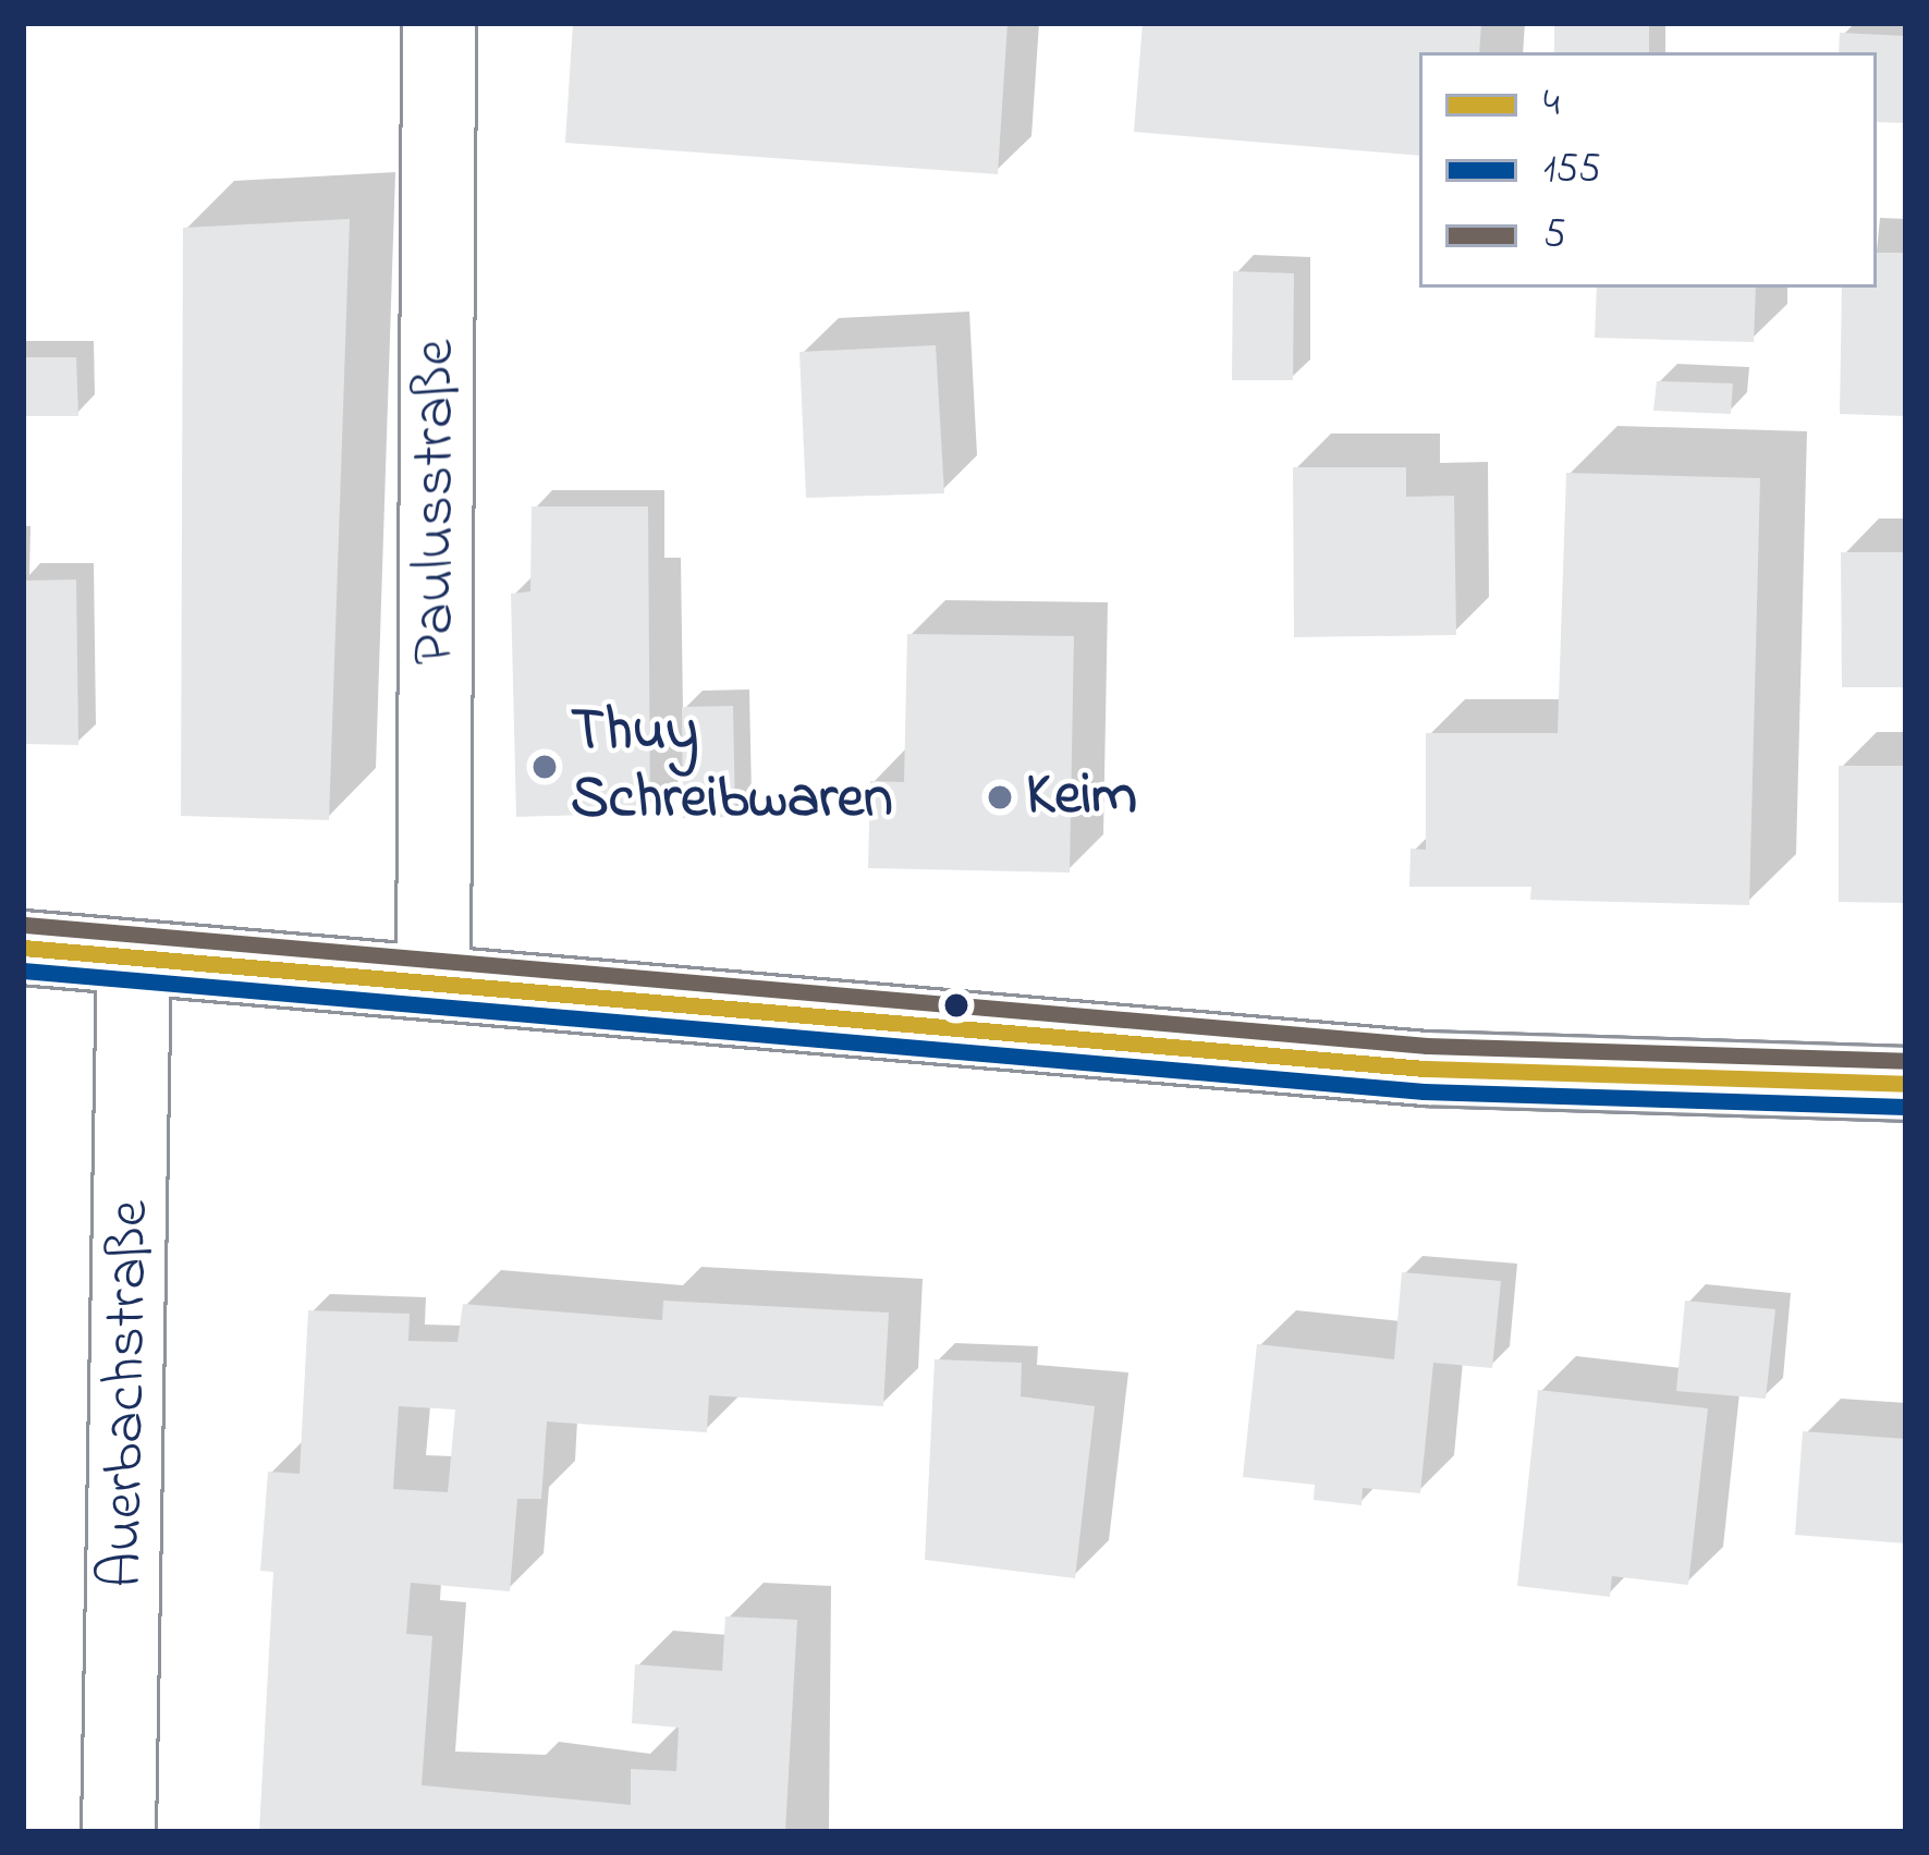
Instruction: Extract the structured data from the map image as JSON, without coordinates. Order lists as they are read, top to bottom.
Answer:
{
  "streets": {
    "main road": ["Paulusstraße", "Auerbachstraße"]
  },
  "places": ["Thuy Schreibwaren", "Keim"],
  "lines": ["transit line 5", "transit line 4", "transit line 155"],
  "legend": ["4", "155", "5"]
}
